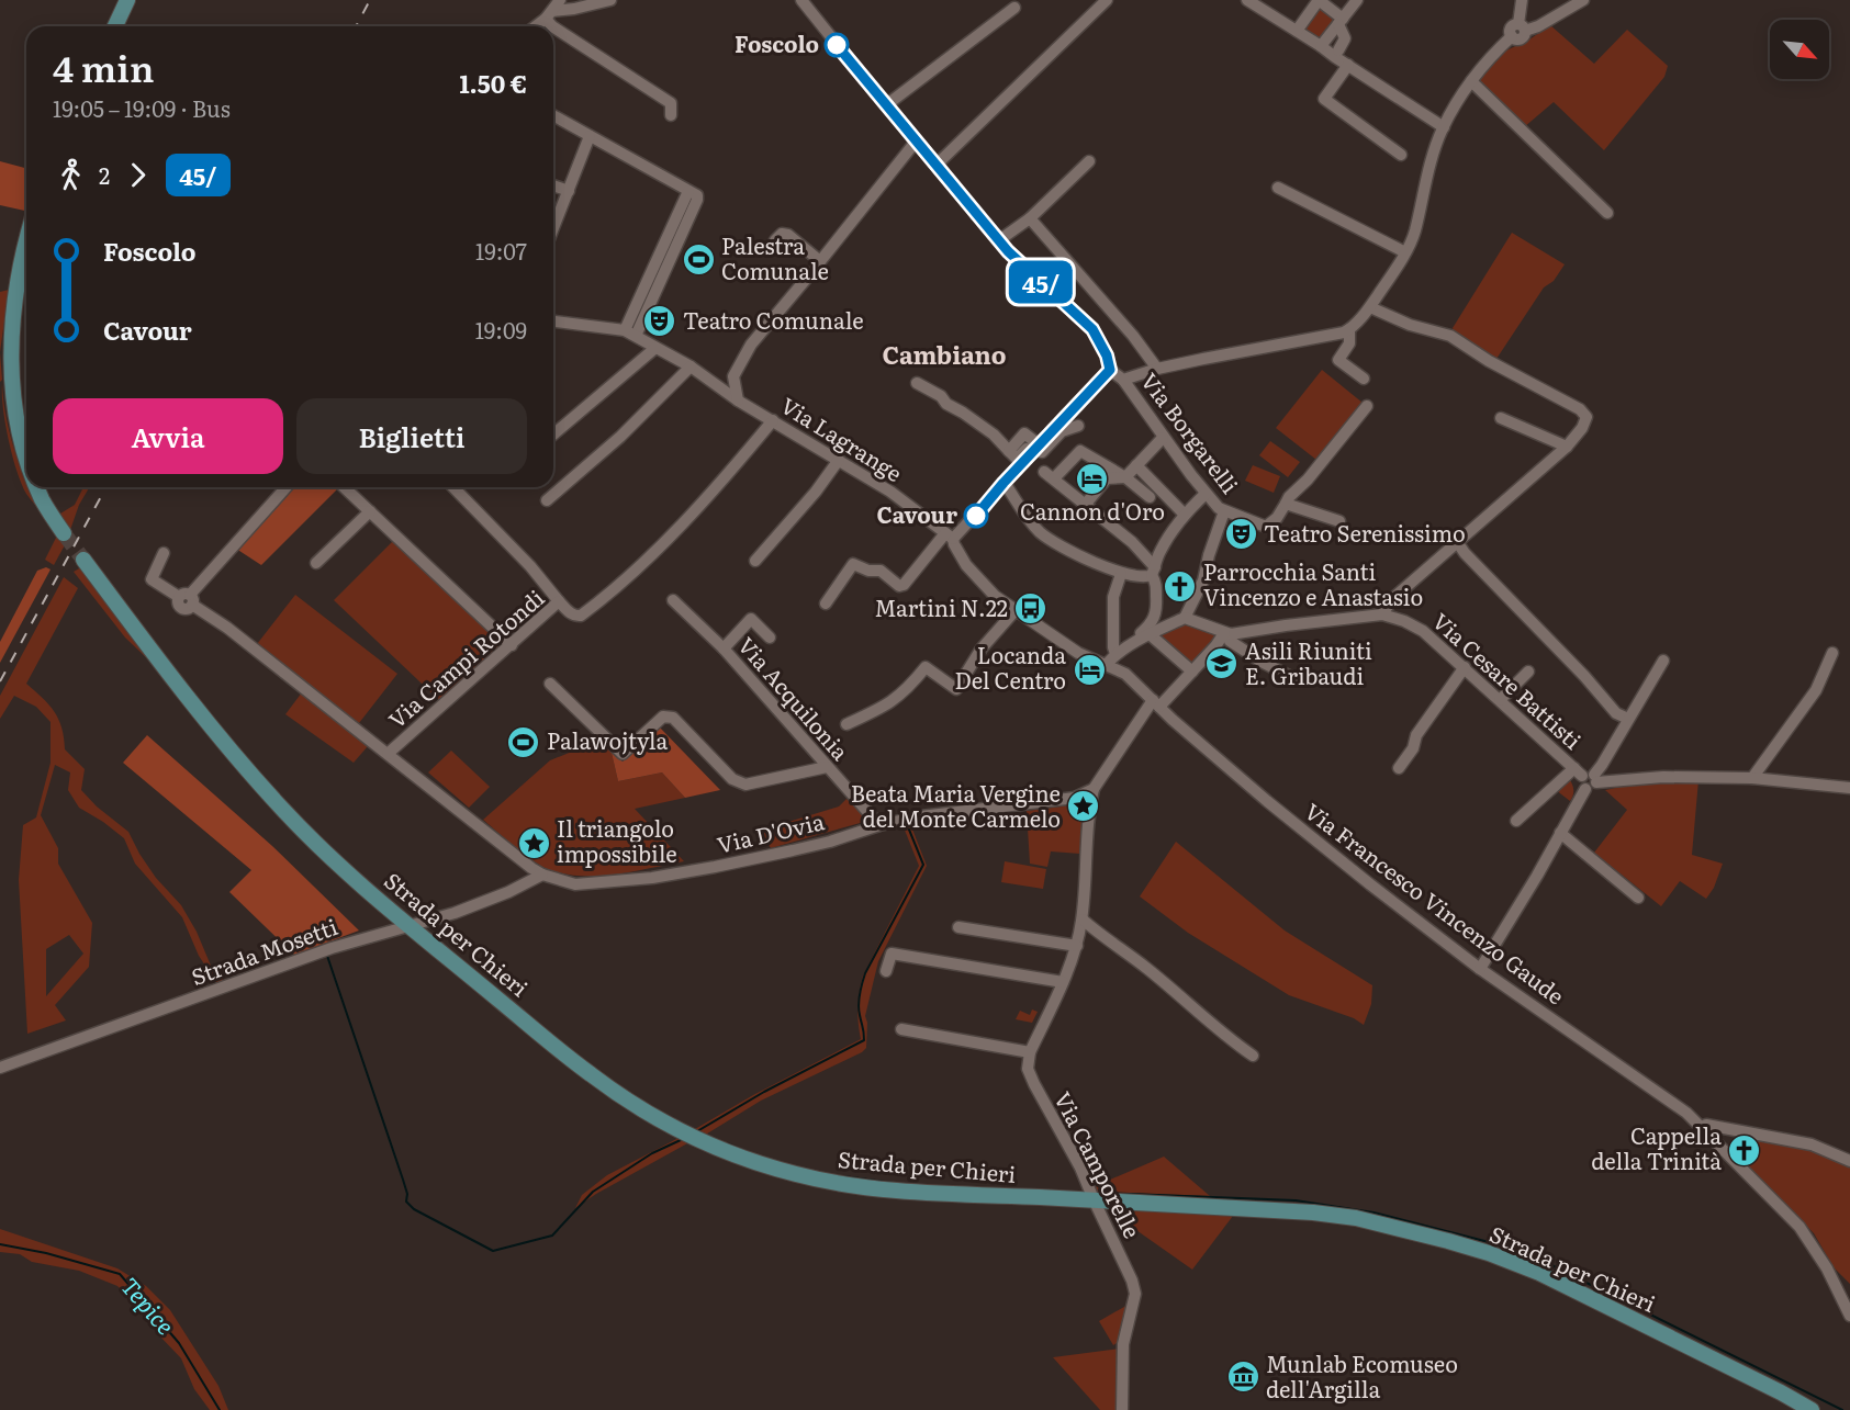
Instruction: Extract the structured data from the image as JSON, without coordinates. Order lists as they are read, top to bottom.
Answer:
{
  "streets": {
    "main road": ["Strada per Chieri"],
    "street": [
      "Via Borgarelli",
      "Via Lagrange",
      "Via Campi Rotondi",
      "Via Cesare Battisti",
      "Via Acquilonia",
      "Via D'Ovia",
      "Via Francesco Vincenzo Gaude",
      "Strada Mosetti",
      "Via Camporelle"
    ]
  },
  "crossings": [
    ["Via Lagrange", "Via Campi Rotondi"],
    ["Via Lagrange", "Via Francesco Vincenzo Gaude"],
    ["Via Campi Rotondi", "Via D'Ovia"],
    ["Via Acquilonia", "Via D'Ovia"],
    ["Via D'Ovia", "Strada Mosetti"],
    ["Strada per Chieri", "Strada Mosetti"],
    ["Strada per Chieri", "Via Camporelle"]
  ],
  "districts": ["Cambiano"],
  "water": ["Tepice"],
  "places": {
    "other": ["Foscolo", "Cavour"],
    "sports": ["Palestra Comunale", "Palawojtyla"],
    "theatre": ["Teatro Comunale", "Teatro Serenissimo"],
    "hotel": ["Cannon d'Oro", "Locanda Del Centro"],
    "church": ["Parrocchia Santi Vincenzo e Anastasio", "Cappella della Trinità"],
    "bus stop": ["Martini N.22"],
    "school or university": ["Asili Riuniti E. Gribaudi"],
    "place": ["Beata Maria Vergine del Monte Carmelo", "Il triangolo impossibile"],
    "museum": ["Munlab Ecomuseo dell'Argilla"]
  },
  "lines": ["bus line 45/"],
  "north": "bottom right",
  "page": {
    "on_map": "45/",
    "heading": ["4 min", "19:05 – 19:09 · Bus", "1.50 €"],
    "legs": ["2", "45/"],
    "list": [
      {
        "name": "Foscolo",
        "value": "19:07"
      },
      {
        "name": "Cavour",
        "value": "19:09"
      }
    ],
    "buttons": ["Avvia", "Biglietti"]
  }
}
